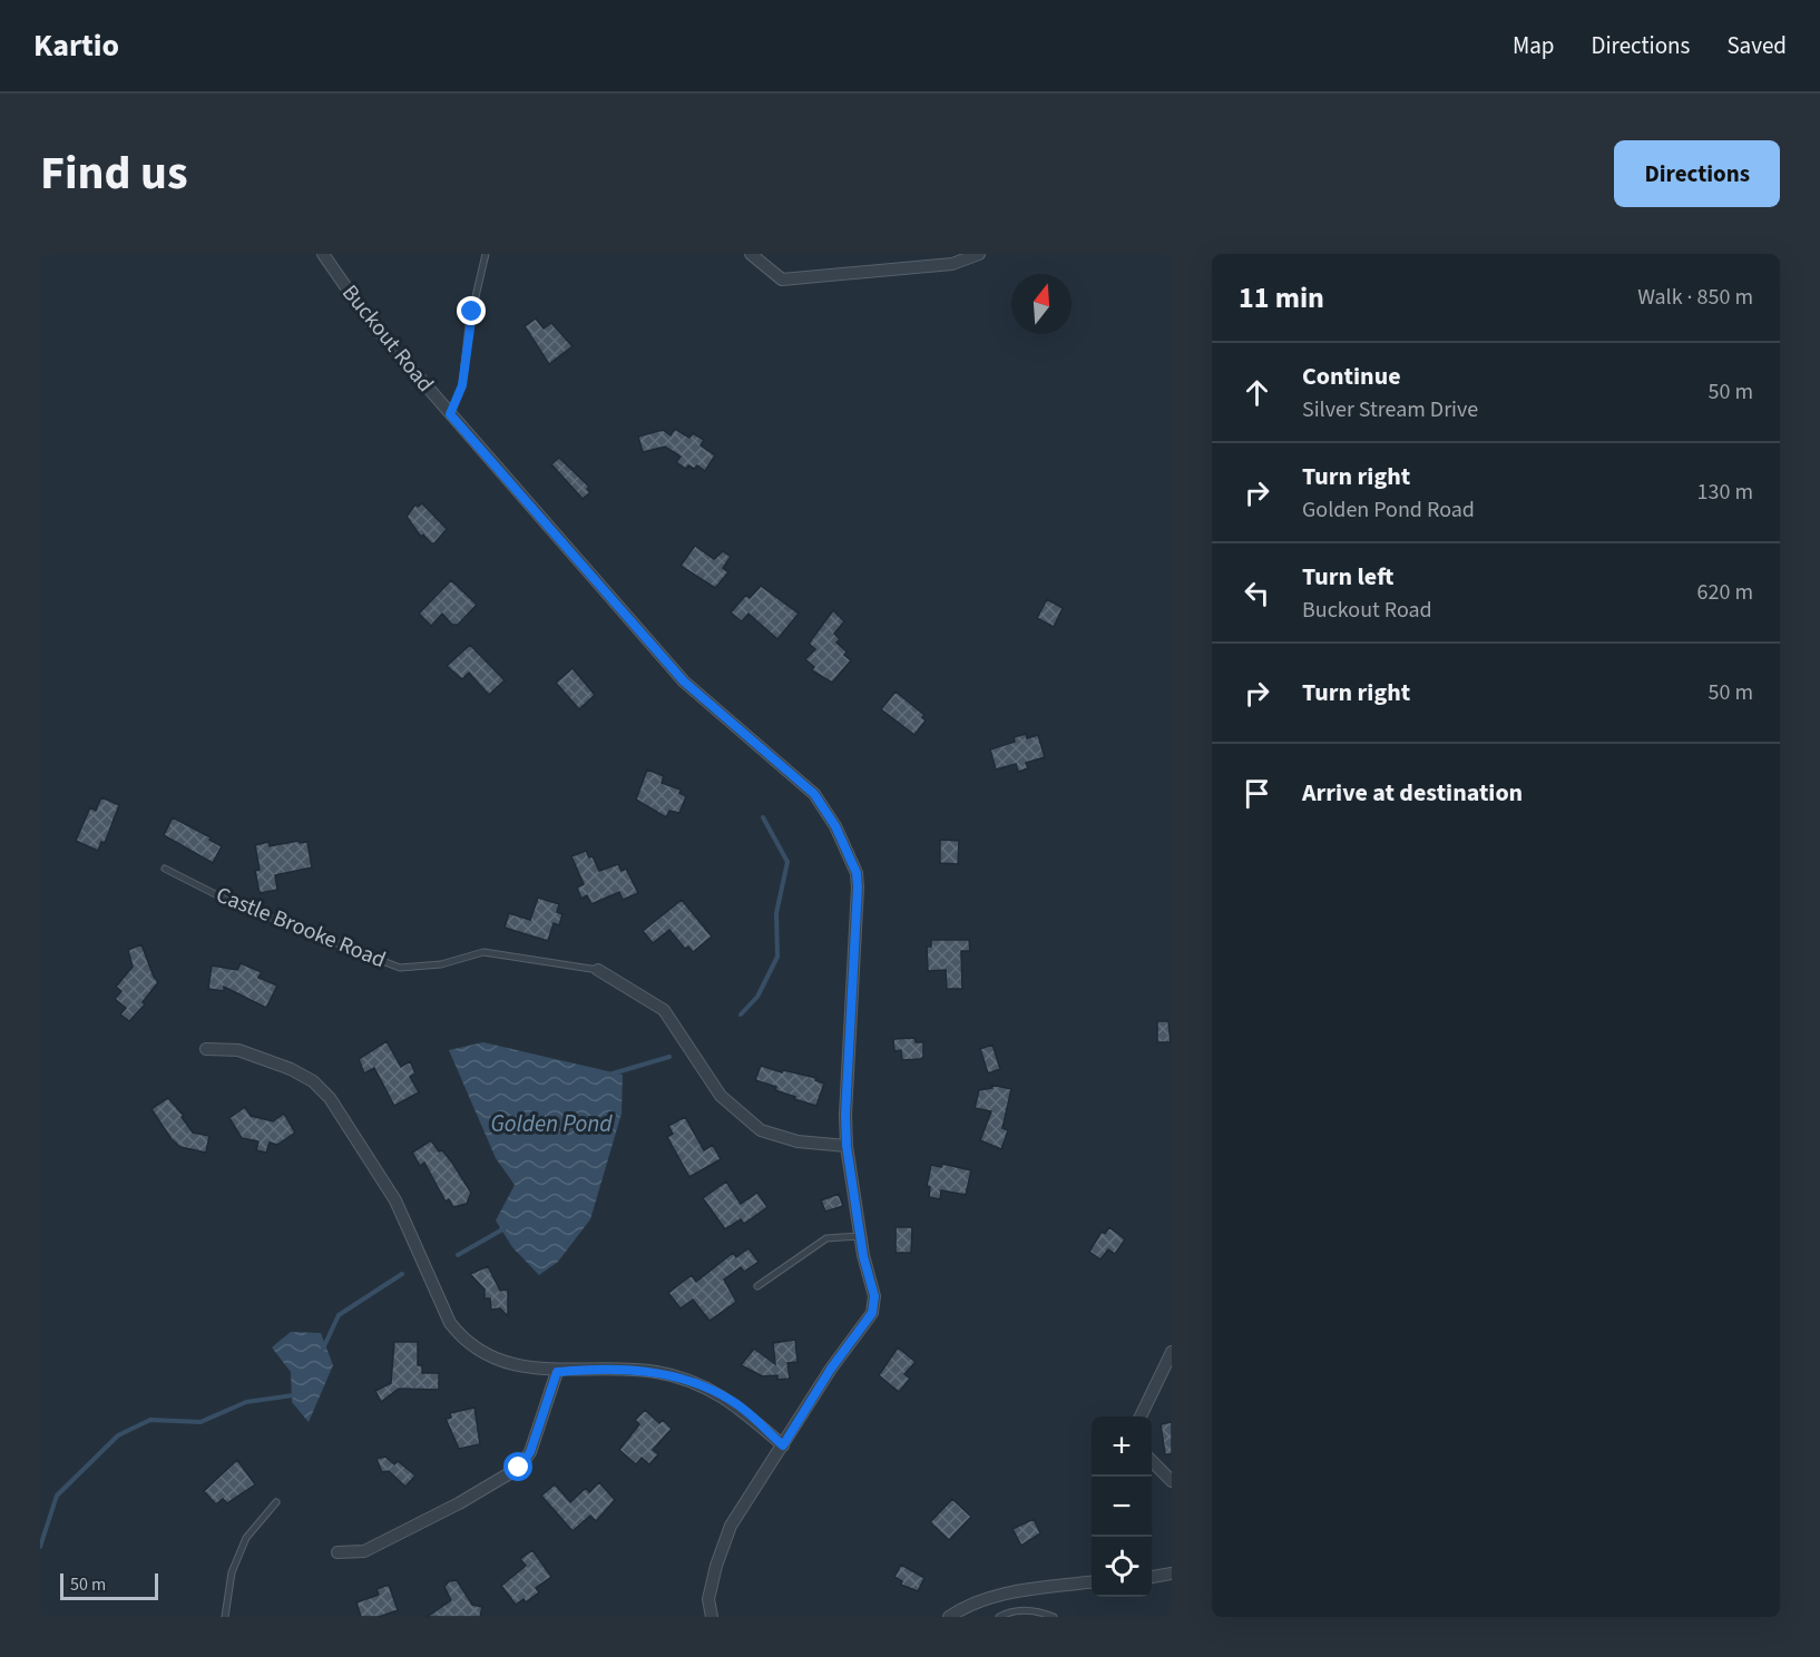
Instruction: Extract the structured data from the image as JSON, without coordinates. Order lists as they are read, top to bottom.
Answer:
{
  "streets": {
    "street": ["Buckout Road", "Castle Brooke Road"]
  },
  "crossings": [
    ["Buckout Road", "Castle Brooke Road"]
  ],
  "water": ["Golden Pond"],
  "scale_bar": "50 m",
  "north": "top",
  "page": {
    "header": "Kartio",
    "nav": ["Map", "Directions", "Saved"],
    "title": "Find us",
    "buttons": "Directions",
    "heading": ["11 min", "Walk · 850 m"],
    "list": [
      ["Continue", "Silver Stream Drive", "50 m"],
      ["Turn right", "Golden Pond Road", "130 m"],
      ["Turn left", "Buckout Road", "620 m"],
      ["Turn right", "50 m"],
      "Arrive at destination"
    ],
    "map_buttons": ["+", "−"],
    "scale": "50 m"
  }
}
